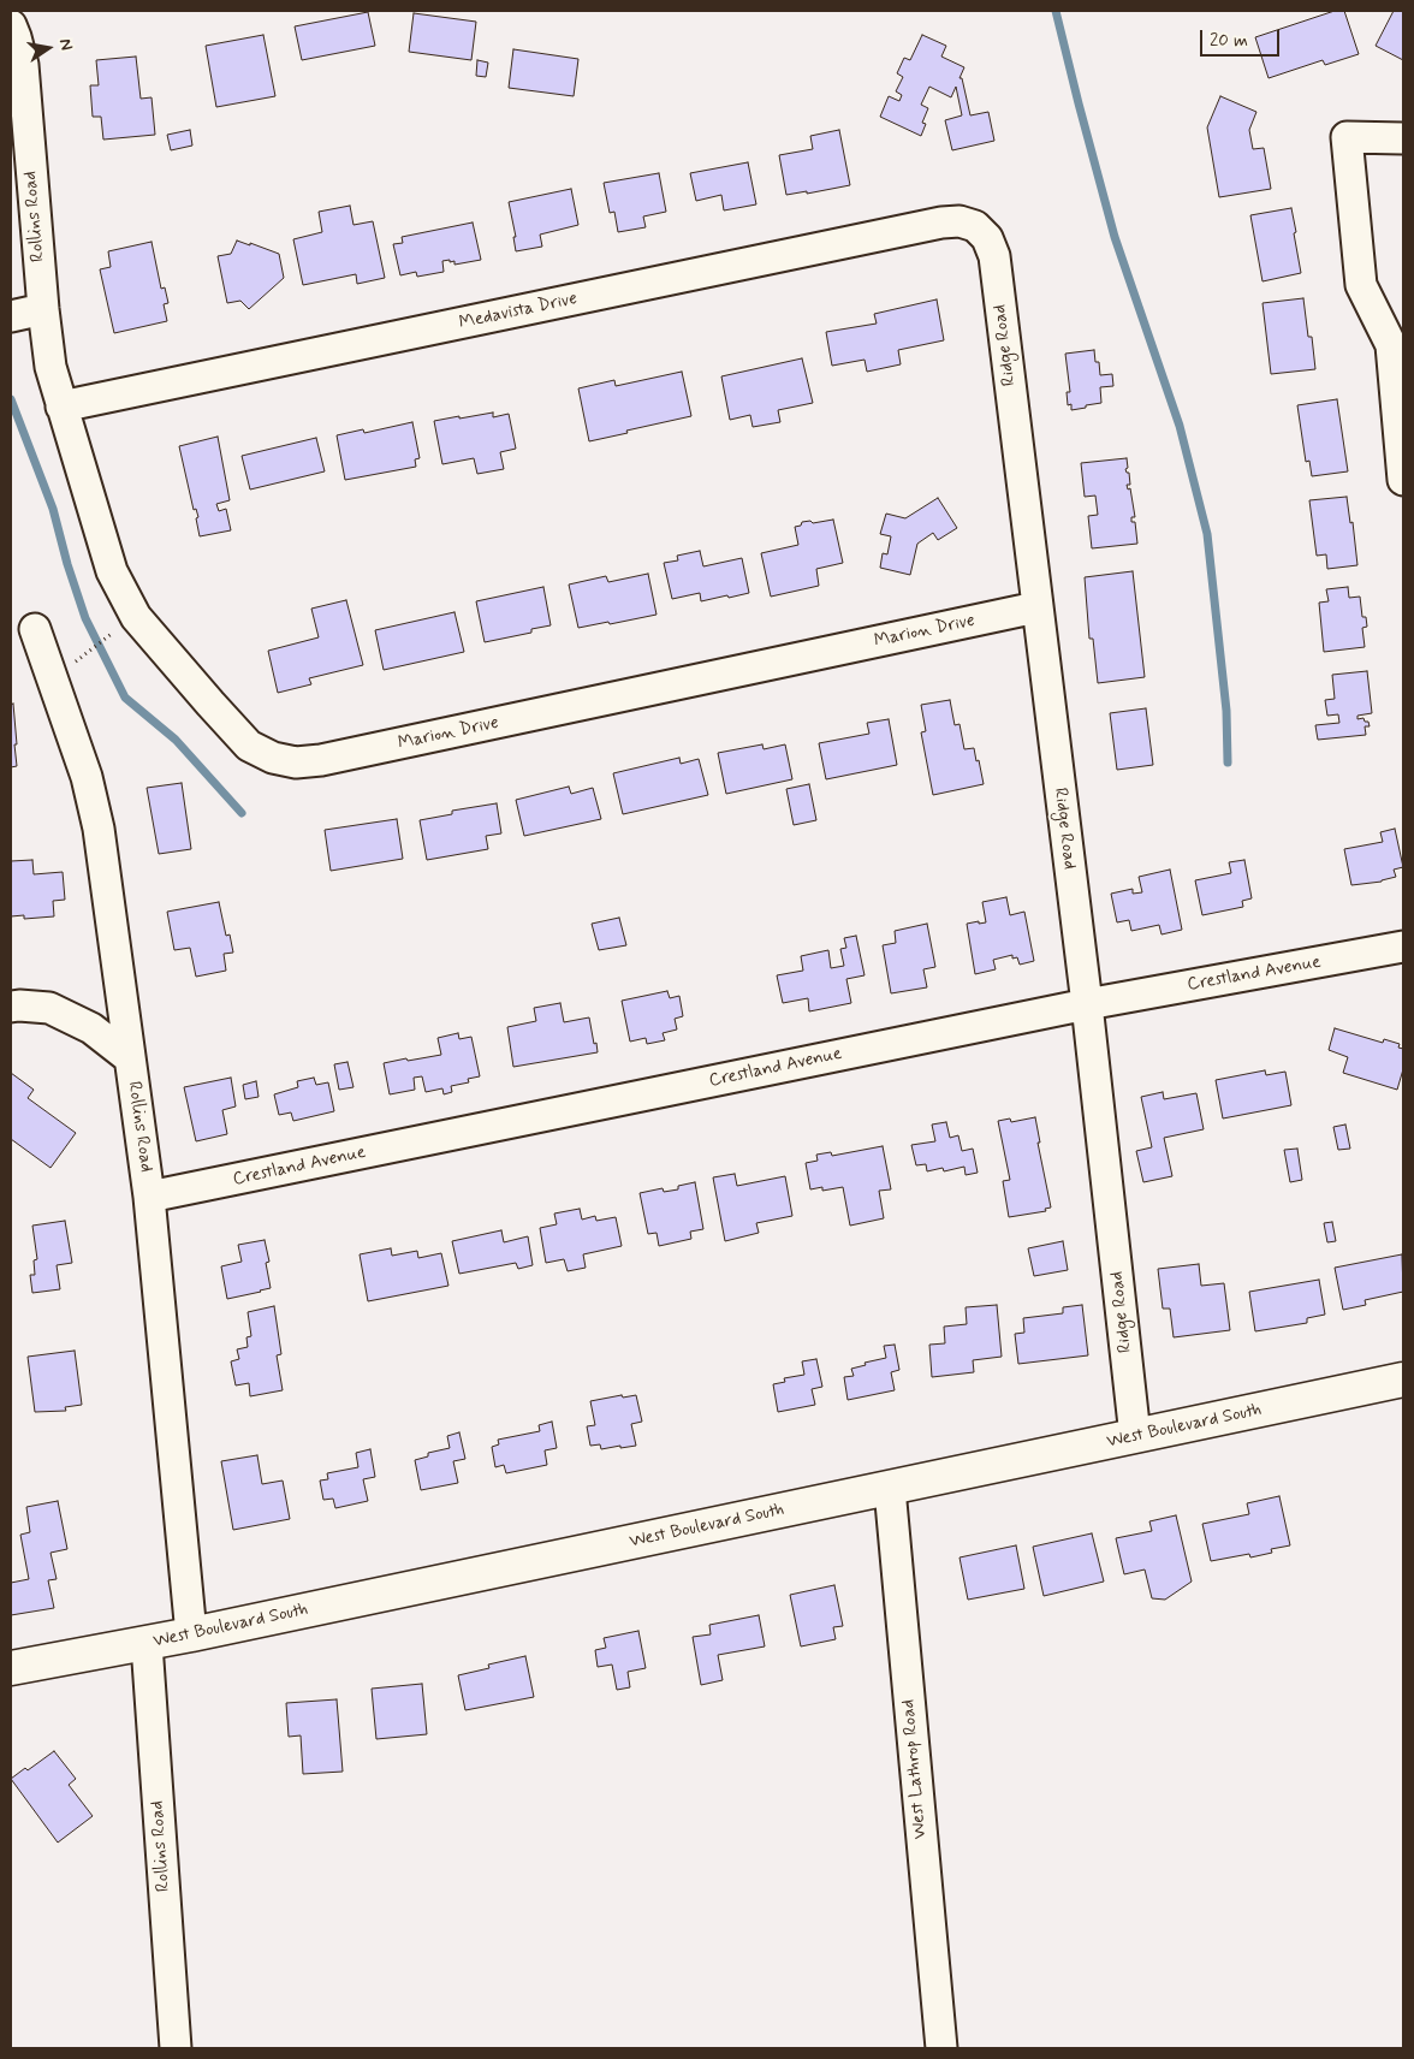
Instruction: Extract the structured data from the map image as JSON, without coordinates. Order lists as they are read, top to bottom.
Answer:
{
  "streets": {
    "main road": ["West Boulevard South"],
    "street": [
      "Rollins Road",
      "Medavista Drive",
      "Ridge Road",
      "Marion Drive",
      "Crestland Avenue",
      "West Lathrop Road"
    ]
  },
  "crossings": [
    ["Rollins Road", "Medavista Drive"],
    ["Rollins Road", "Marion Drive"],
    ["Rollins Road", "Crestland Avenue"],
    ["Rollins Road", "West Boulevard South"],
    ["Medavista Drive", "Ridge Road"],
    ["Medavista Drive", "Marion Drive"],
    ["Ridge Road", "Marion Drive"],
    ["Ridge Road", "Crestland Avenue"],
    ["Ridge Road", "West Boulevard South"],
    ["West Boulevard South", "West Lathrop Road"]
  ],
  "scale_bar": "20 m",
  "north": "right"
}
